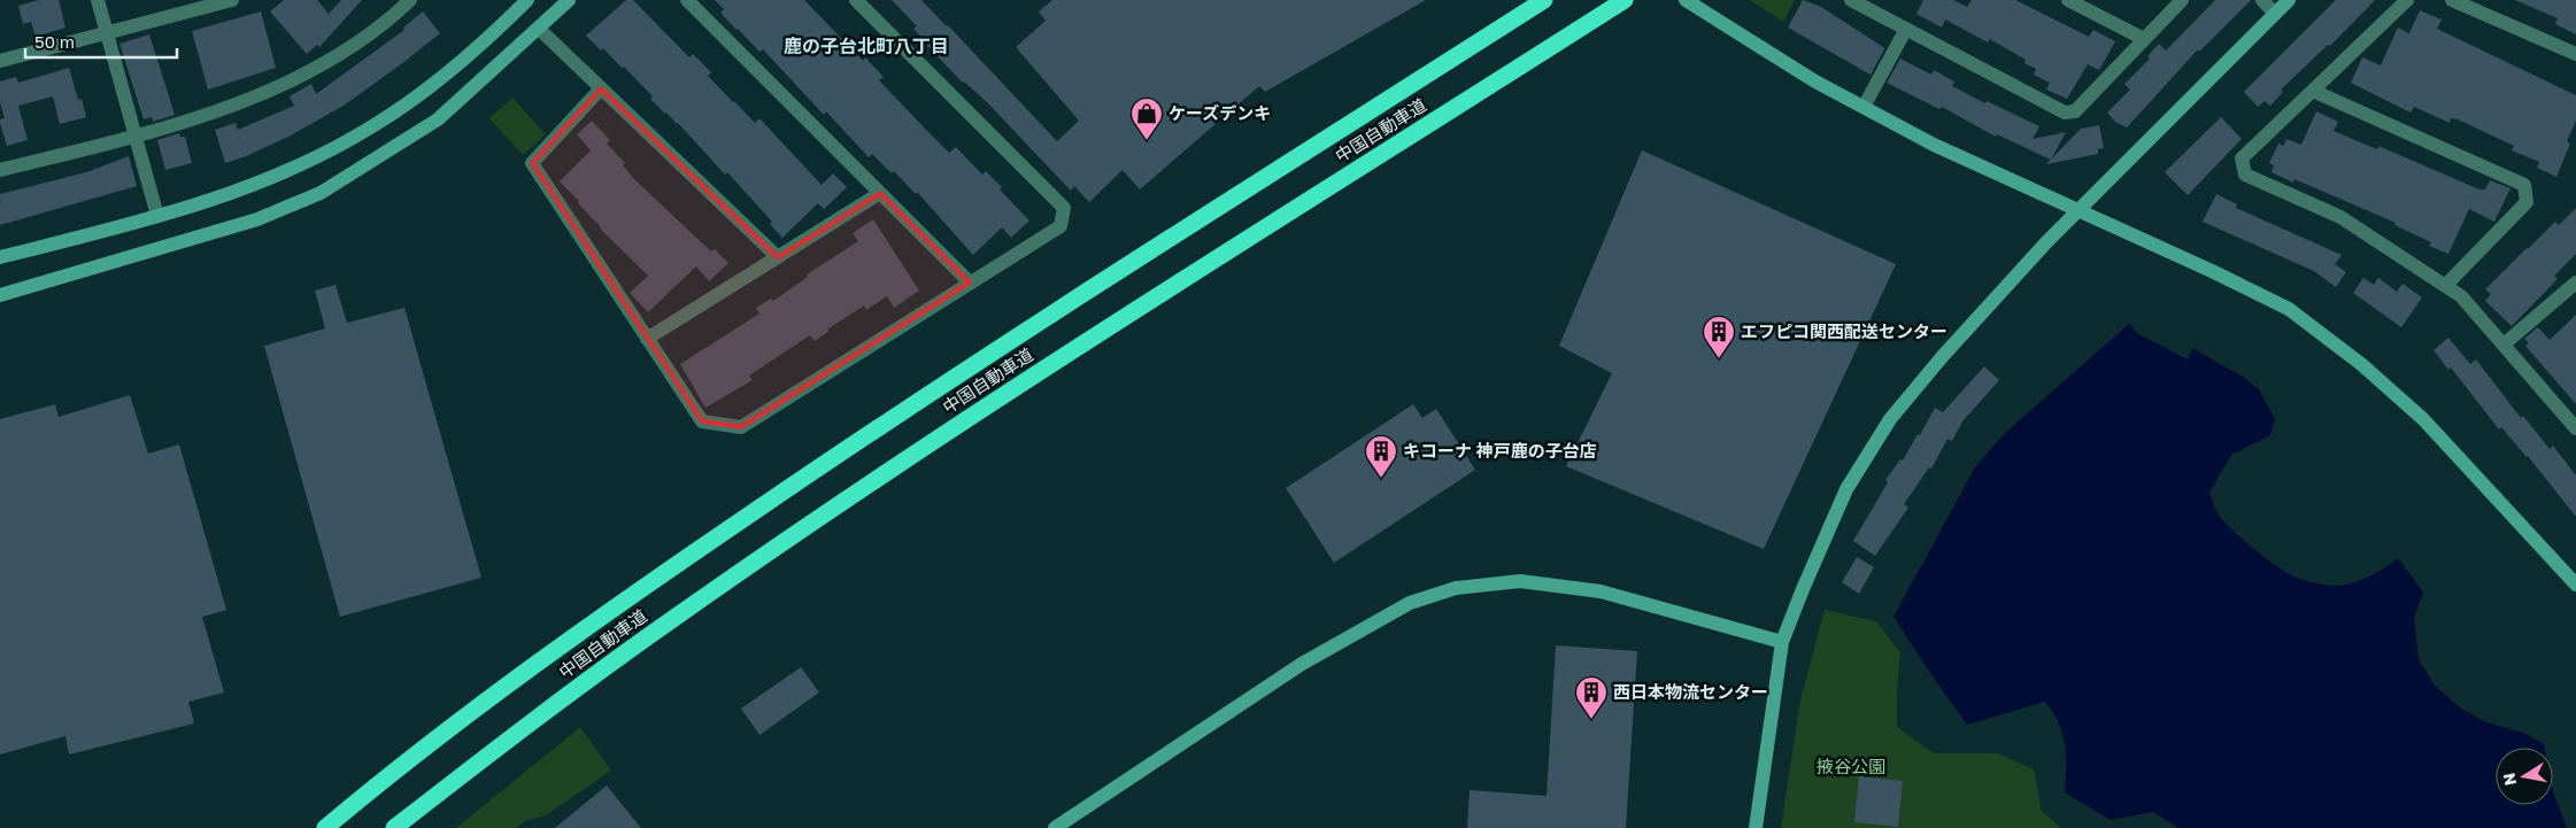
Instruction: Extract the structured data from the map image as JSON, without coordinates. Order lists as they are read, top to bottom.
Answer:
{
  "streets": {
    "highway": ["中国自動車道"]
  },
  "districts": ["鹿の子台北町八丁目"],
  "parks": ["掖谷公園"],
  "places": {
    "shop": ["ケーズデンキ"],
    "building": ["エフピコ関西配送センター", "キコーナ 神戸鹿の子台店", "西日本物流センター"]
  },
  "scale_bar": "50 m",
  "north": "left"
}
